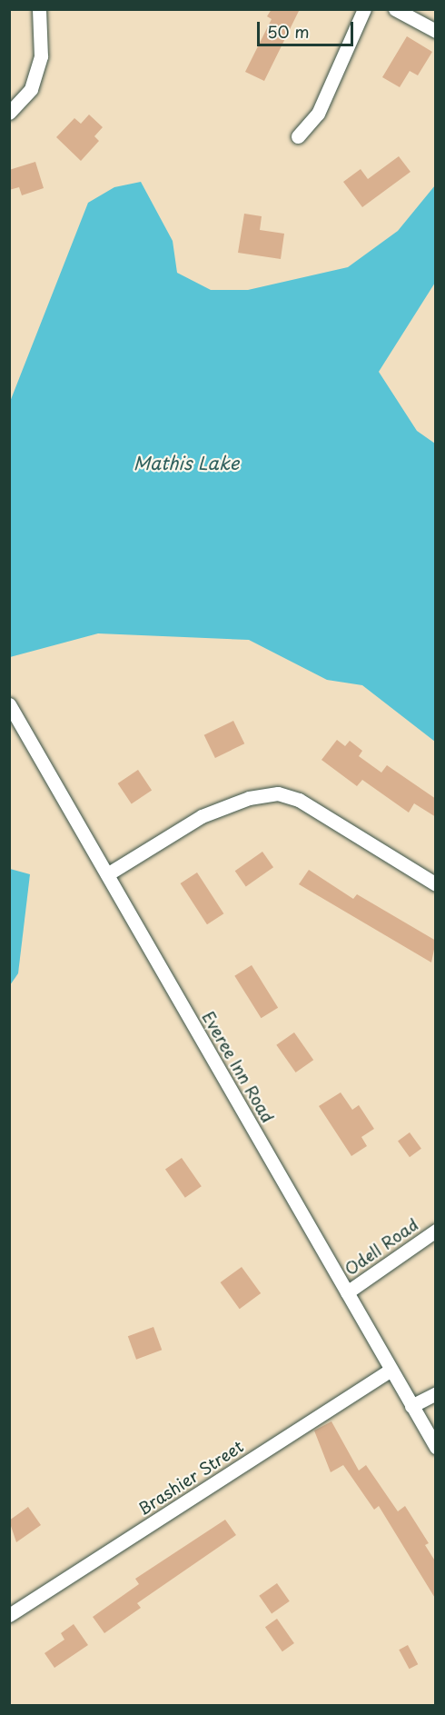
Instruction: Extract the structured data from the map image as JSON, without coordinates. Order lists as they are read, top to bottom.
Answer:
{
  "streets": {
    "street": ["Everee Inn Road", "Odell Road", "Brashier Street"]
  },
  "crossings": [
    ["Everee Inn Road", "Odell Road"],
    ["Everee Inn Road", "Brashier Street"]
  ],
  "water": ["Mathis Lake"],
  "scale_bar": "50 m"
}
